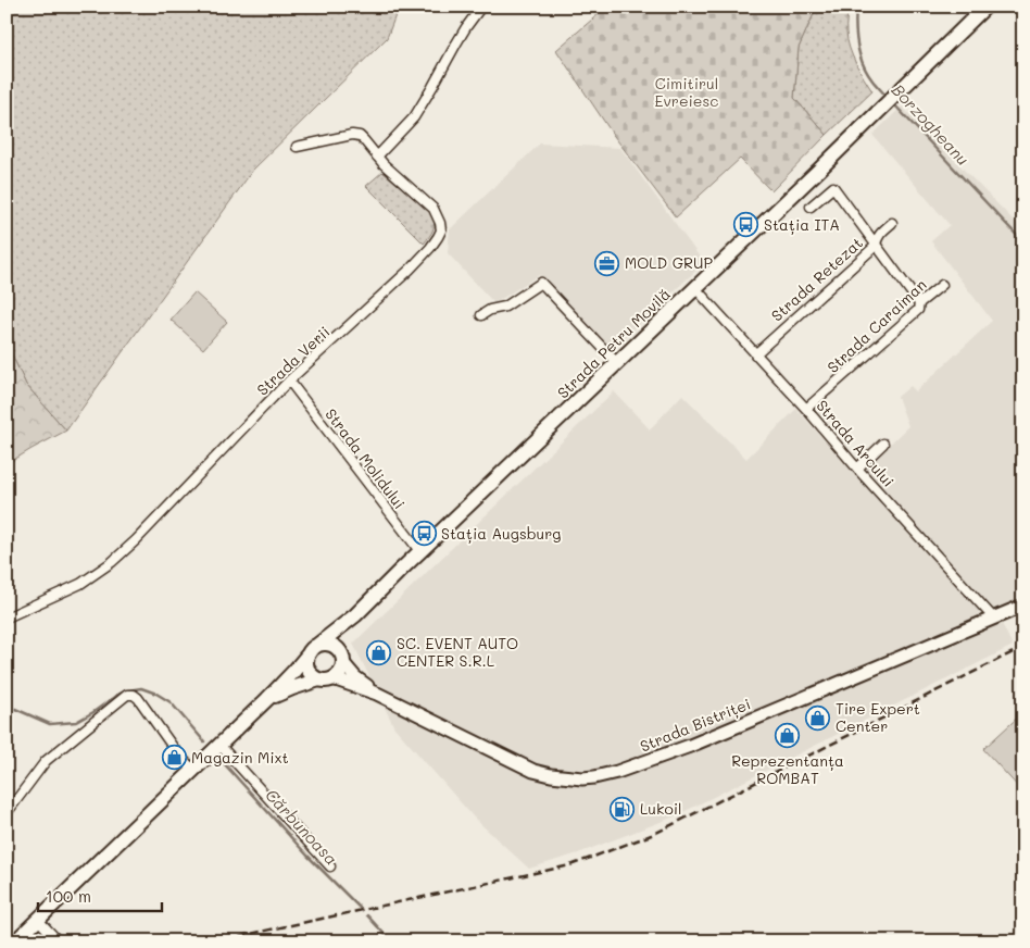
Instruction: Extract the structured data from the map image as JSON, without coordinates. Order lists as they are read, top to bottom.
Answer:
{
  "streets": {
    "main road": ["Strada Petru Movilă", "Strada Bistriței"],
    "street": [
      "Strada Retezat",
      "Strada Caraiman",
      "Strada Verii",
      "Strada Arcului",
      "Strada Molidului"
    ]
  },
  "crossings": [
    ["Strada Retezat", "Strada Arcului"],
    ["Strada Caraiman", "Strada Arcului"],
    ["Strada Petru Movilă", "Strada Arcului"],
    ["Strada Petru Movilă", "Strada Molidului"],
    ["Strada Petru Movilă", "Strada Bistriței"],
    ["Strada Verii", "Strada Molidului"],
    ["Strada Arcului", "Strada Bistriței"]
  ],
  "water": ["Borzogheanu", "Cărbunoasa"],
  "parks": ["Cimitirul Evreiesc"],
  "places": {
    "bus stop": ["Stația ITA", "Stația Augsburg"],
    "office": ["MOLD GRUP"],
    "shop": [
      "SC. EVENT AUTO CENTER S.R.L",
      "Tire Expert Center",
      "Reprezentanța ROMBAT",
      "Magazin Mixt"
    ],
    "fuel station": ["Lukoil"]
  },
  "scale_bar": "100 m"
}
